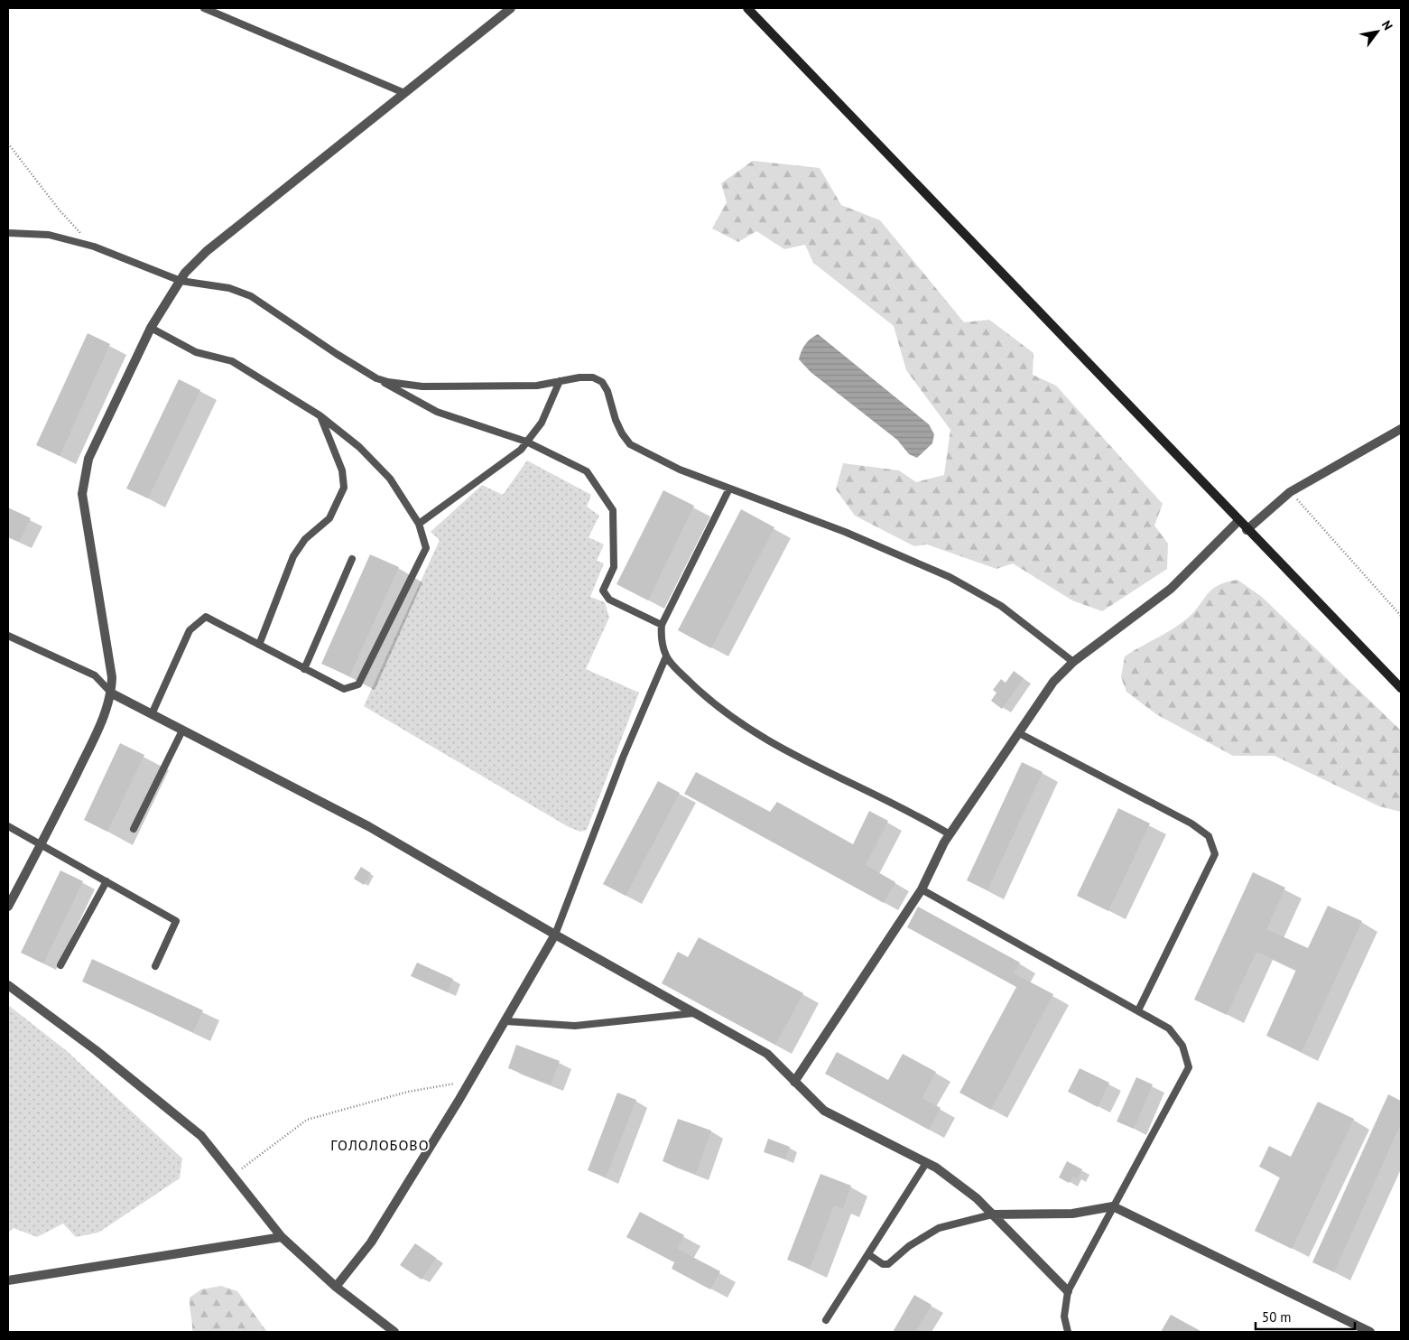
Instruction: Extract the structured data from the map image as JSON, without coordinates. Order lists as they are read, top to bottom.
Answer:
{
  "districts": ["ГОЛОЛОБОВО"],
  "scale_bar": "50 m",
  "north": "top right"
}
